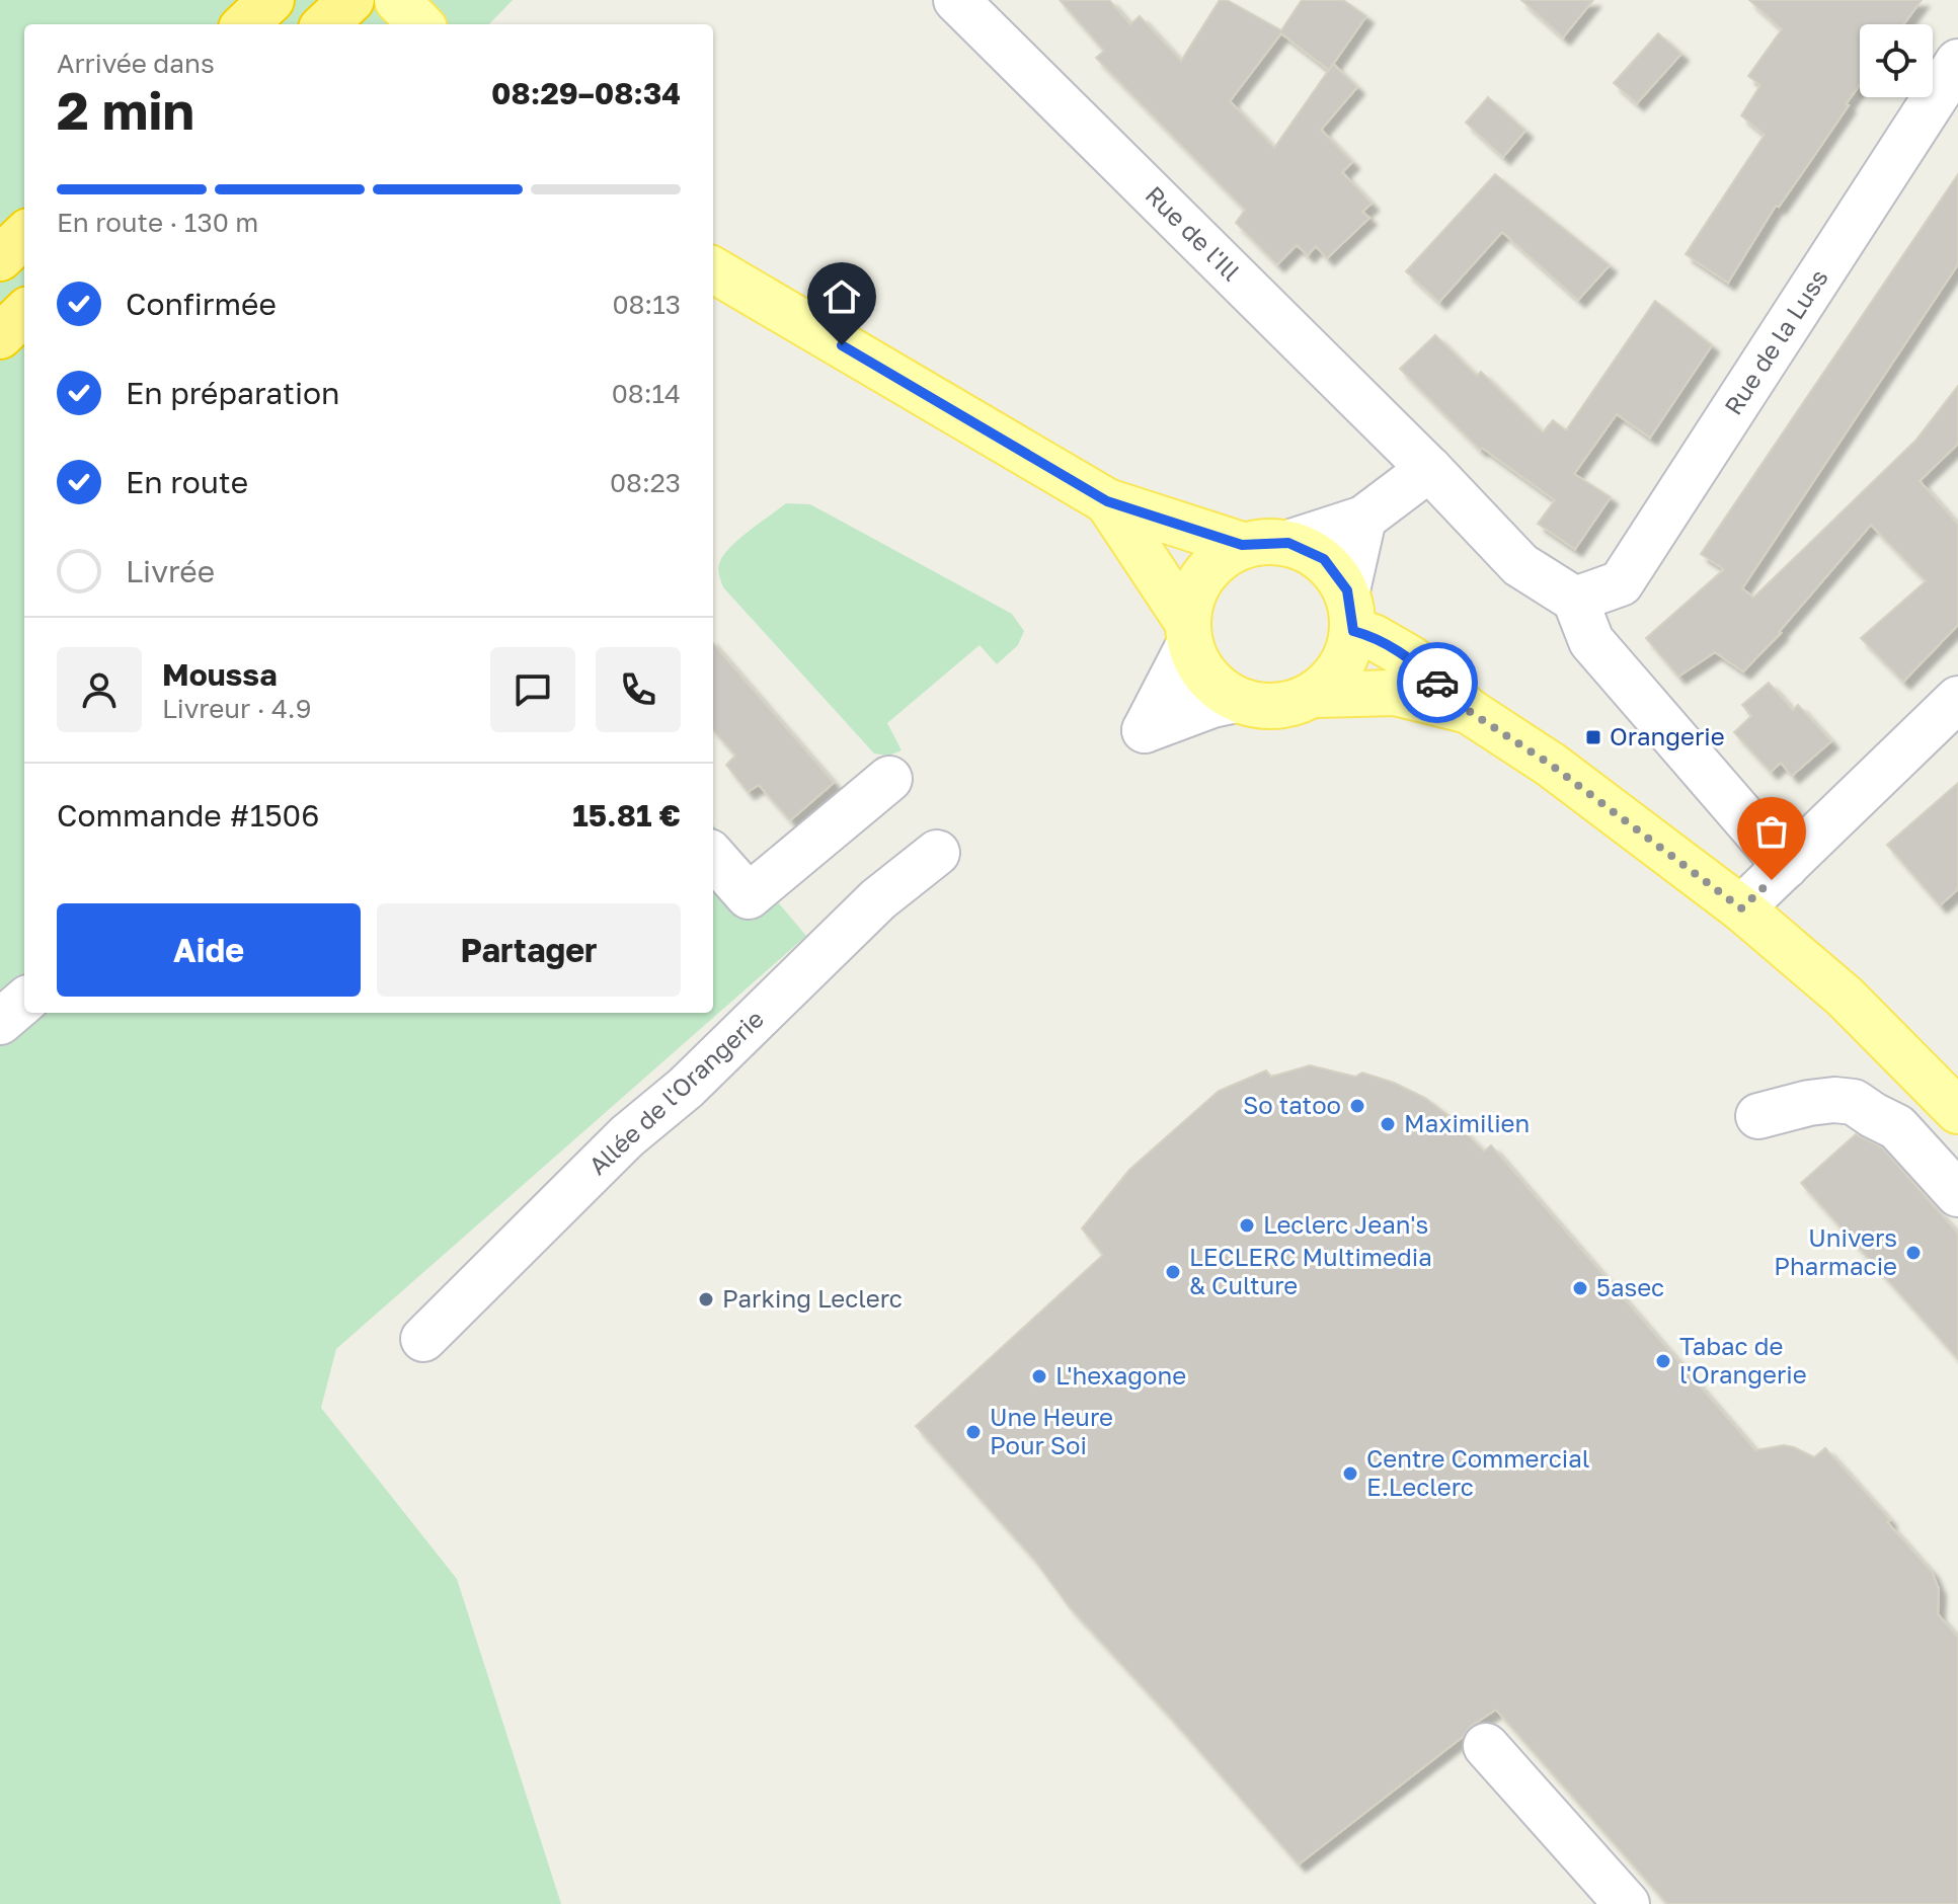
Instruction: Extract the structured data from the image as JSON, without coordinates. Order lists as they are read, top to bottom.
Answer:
{
  "streets": {
    "street": ["Rue de l'Ill", "Rue de la Luss", "Allée de l'Orangerie"]
  },
  "crossings": [
    ["Rue de l'Ill", "Rue de la Luss"]
  ],
  "places": {
    "transit": ["Orangerie"],
    "other": [
      "So tatoo",
      "Maximilien",
      "Leclerc Jean's",
      "Univers Pharmacie",
      "LECLERC Multimedia & Culture",
      "5asec",
      "Parking Leclerc",
      "Tabac de l'Orangerie",
      "L'hexagone",
      "Une Heure Pour Soi",
      "Centre Commercial E.Leclerc"
    ]
  },
  "page": {
    "heading": ["2 min", "Arrivée dans", "08:29–08:34"],
    "panel": [
      "Moussa",
      "Livreur · 4.9",
      "Commande #1506",
      "15.81 €"
    ],
    "bar": "En route · 130 m",
    "list": [
      ["Confirmée", "08:13"],
      ["En préparation", "08:14"],
      ["En route", "08:23"],
      "Livrée"
    ],
    "buttons": ["Aide", "Partager"]
  }
}
